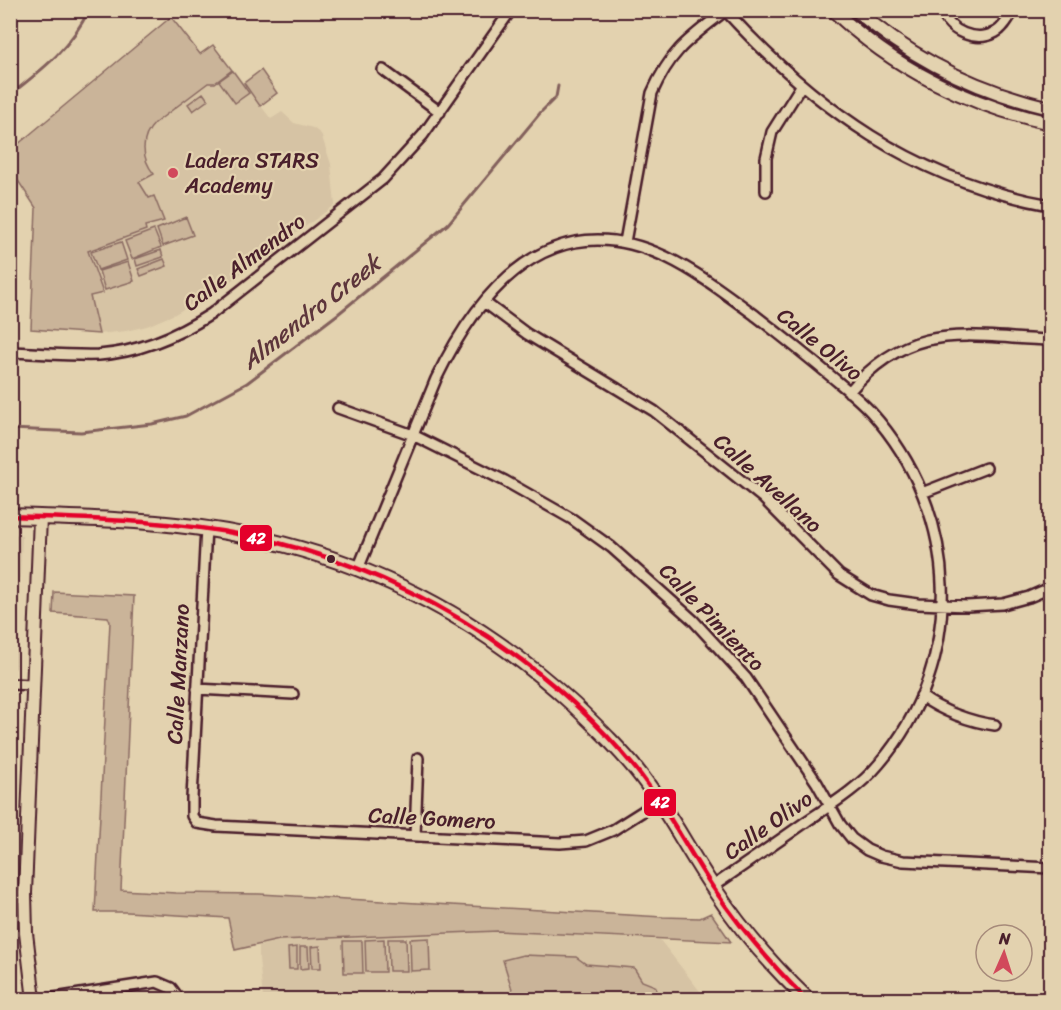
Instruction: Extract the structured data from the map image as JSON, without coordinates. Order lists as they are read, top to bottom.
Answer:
{
  "streets": {
    "street": [
      "Calle Almendro",
      "Calle Olivo",
      "Calle Avellano",
      "Calle Pimiento",
      "Calle Manzano",
      "Calle Gomero"
    ]
  },
  "crossings": [
    ["Calle Olivo", "Calle Avellano"],
    ["Calle Olivo", "Calle Pimiento"],
    ["Calle Manzano", "Calle Gomero"]
  ],
  "water": ["Almendro Creek"],
  "places": ["Ladera STARS Academy"],
  "lines": ["transit line 42"],
  "north": "top"
}
